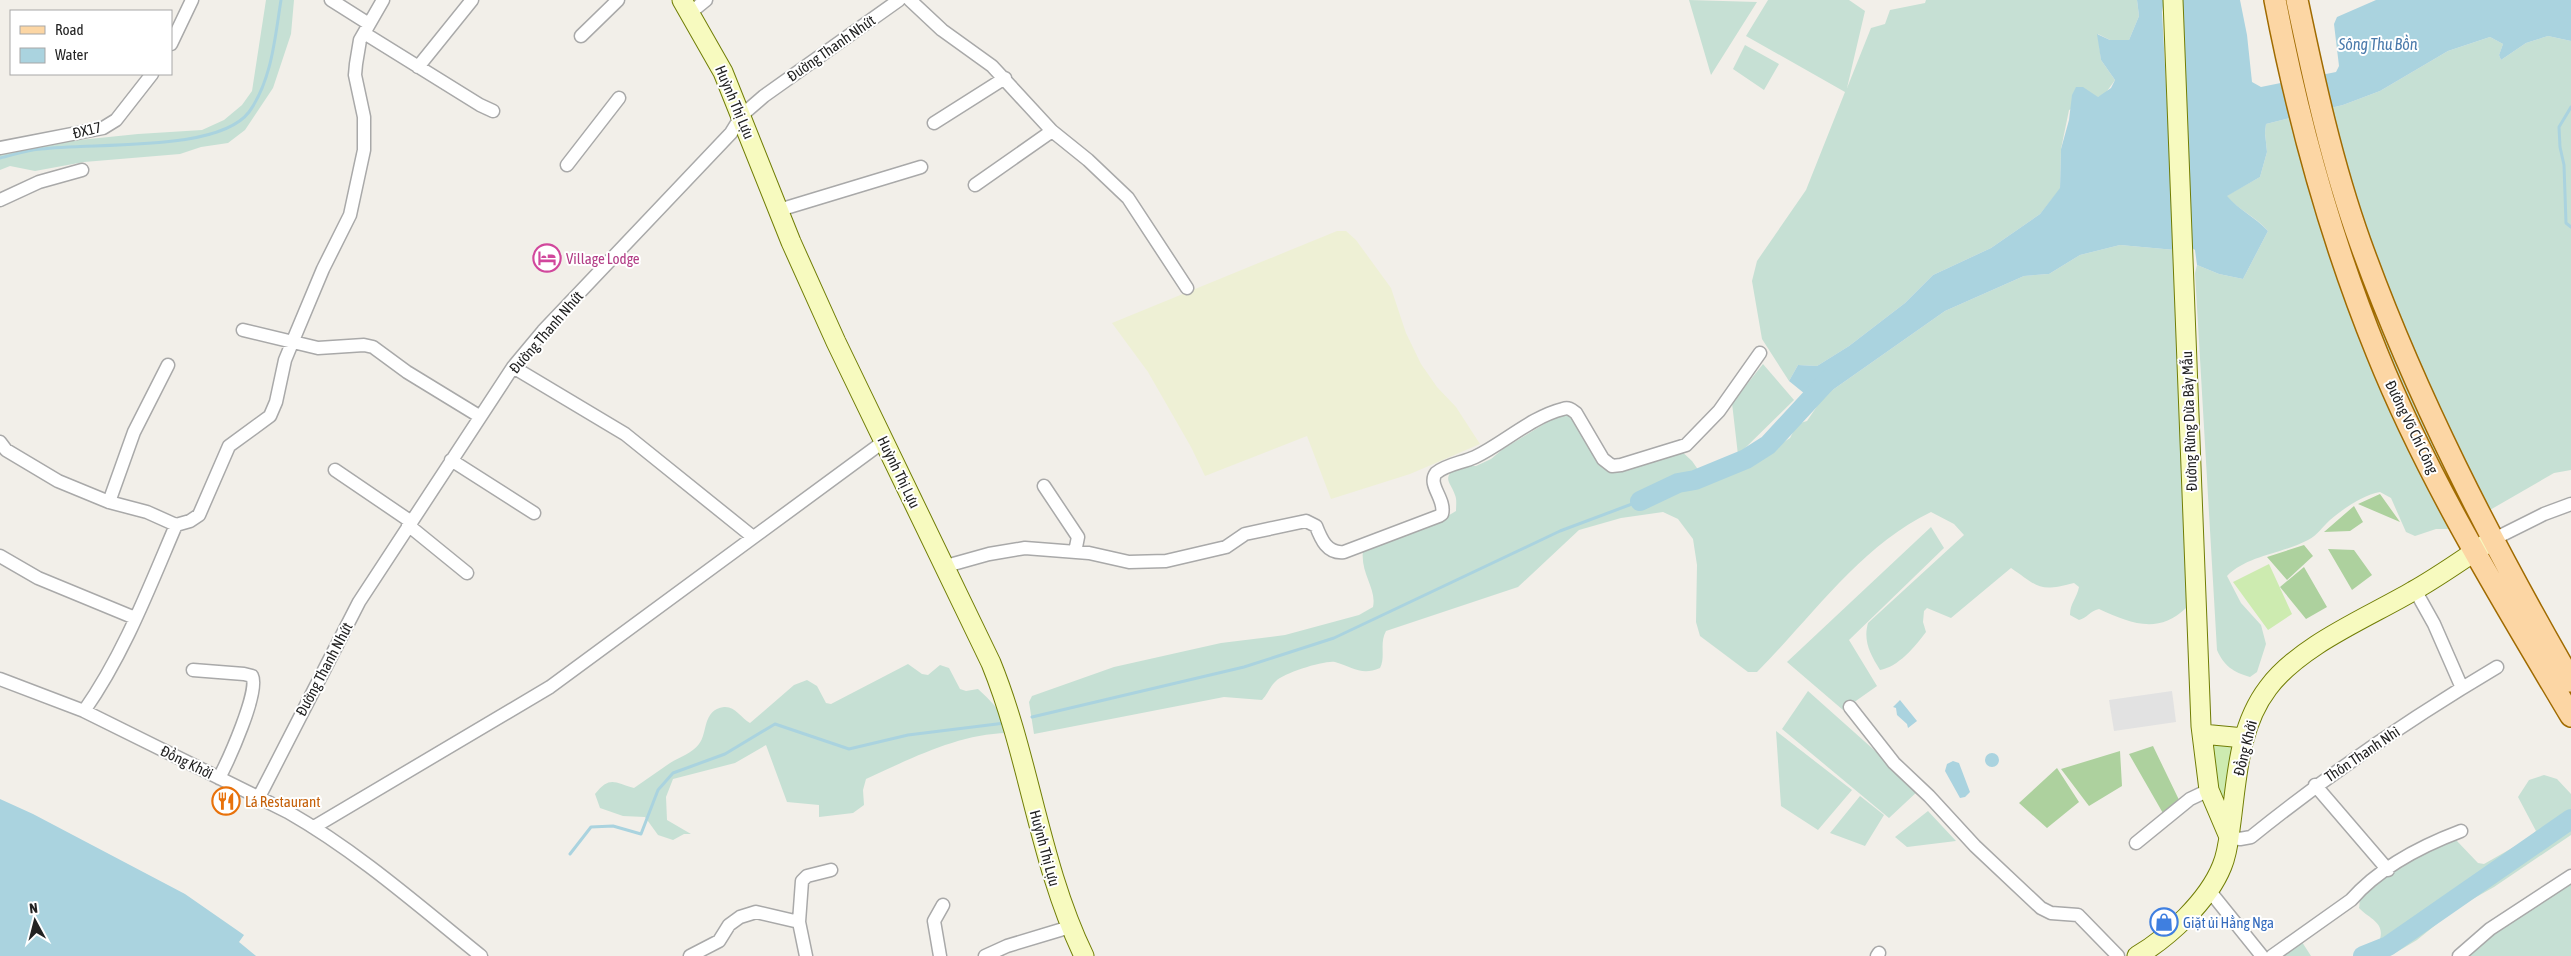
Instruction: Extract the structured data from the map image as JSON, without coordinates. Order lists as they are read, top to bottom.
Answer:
{
  "streets": {
    "main road": ["Đường Võ Chí Công"],
    "street": [
      "Đường Thanh Nhứt",
      "Huỳnh Thị Lựu",
      "ĐX17",
      "Đường Rừng Dừa Bảy Mẫu",
      "Đồng Khởi",
      "Thôn Thanh Nhì"
    ]
  },
  "crossings": [
    ["Đường Thanh Nhứt", "Huỳnh Thị Lựu"],
    ["Đường Thanh Nhứt", "Đồng Khởi"],
    ["Đường Rừng Dừa Bảy Mẫu", "Đồng Khởi"],
    ["Đường Rừng Dừa Bảy Mẫu", "Thôn Thanh Nhì"],
    ["Đường Võ Chí Công", "Đồng Khởi"],
    ["Đồng Khởi", "Thôn Thanh Nhì"]
  ],
  "water": ["Sông Thu Bồn"],
  "places": {
    "hotel": ["Village Lodge"],
    "restaurant": ["Lá Restaurant"],
    "shop": ["Giặt ủi Hằng Nga"]
  },
  "legend": ["Road", "Water"],
  "north": "top"
}
